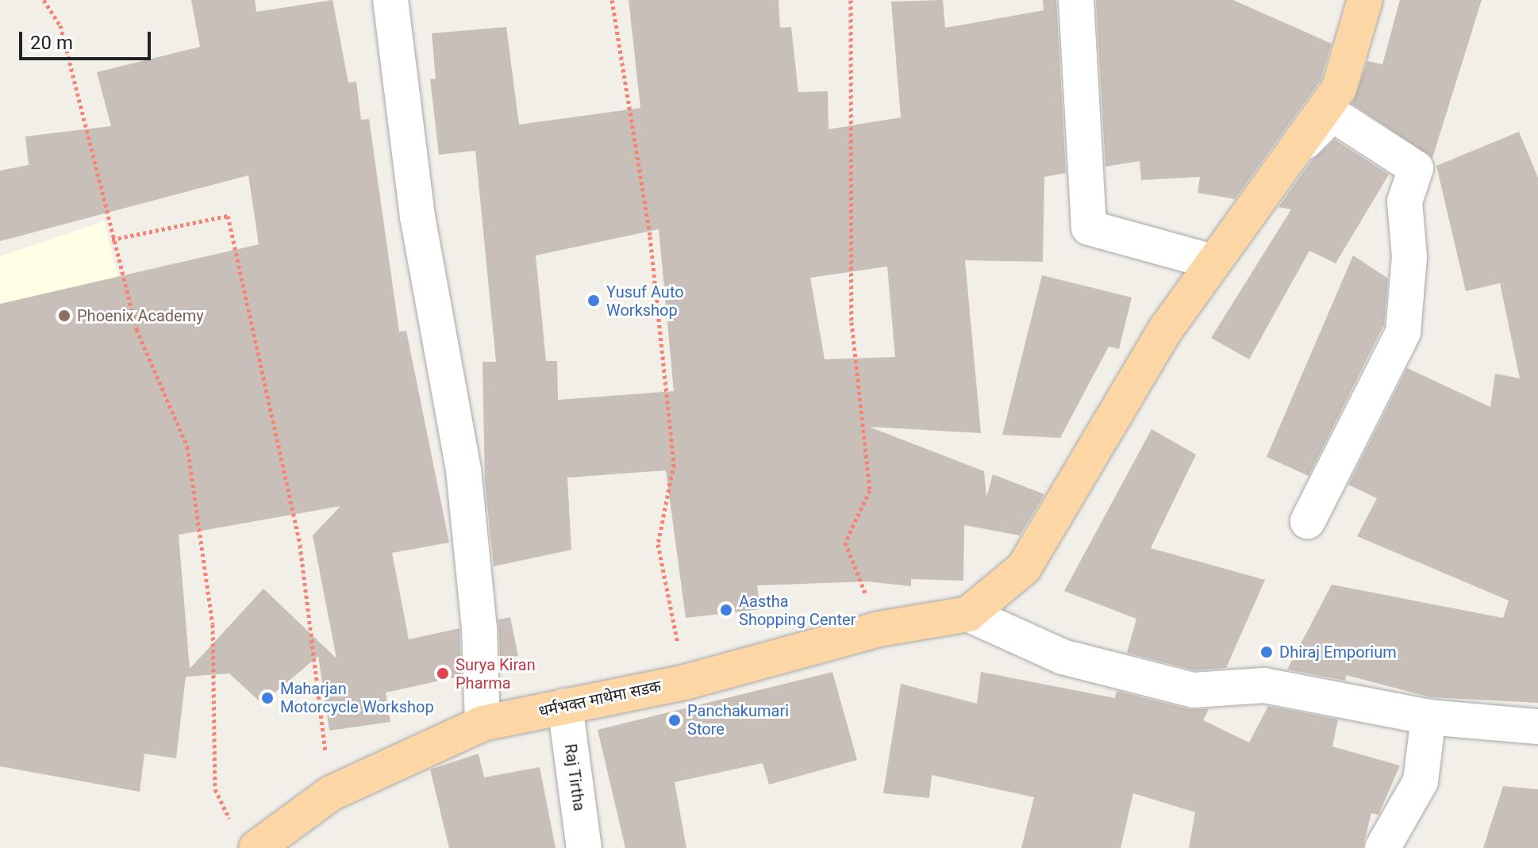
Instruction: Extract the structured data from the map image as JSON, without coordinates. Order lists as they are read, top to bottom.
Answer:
{
  "streets": {
    "main road": ["धर्मभक्त माथेमा सडक"],
    "street": ["Raj Tirtha"]
  },
  "crossings": [
    ["धर्मभक्त माथेमा सडक", "Raj Tirtha"]
  ],
  "places": [
    "Yusuf Auto Workshop",
    "Phoenix Academy",
    "Aastha Shopping Center",
    "Dhiraj Emporium",
    "Surya Kiran Pharma",
    "Maharjan Motorcycle Workshop",
    "Panchakumari Store"
  ],
  "scale_bar": "20 m"
}
